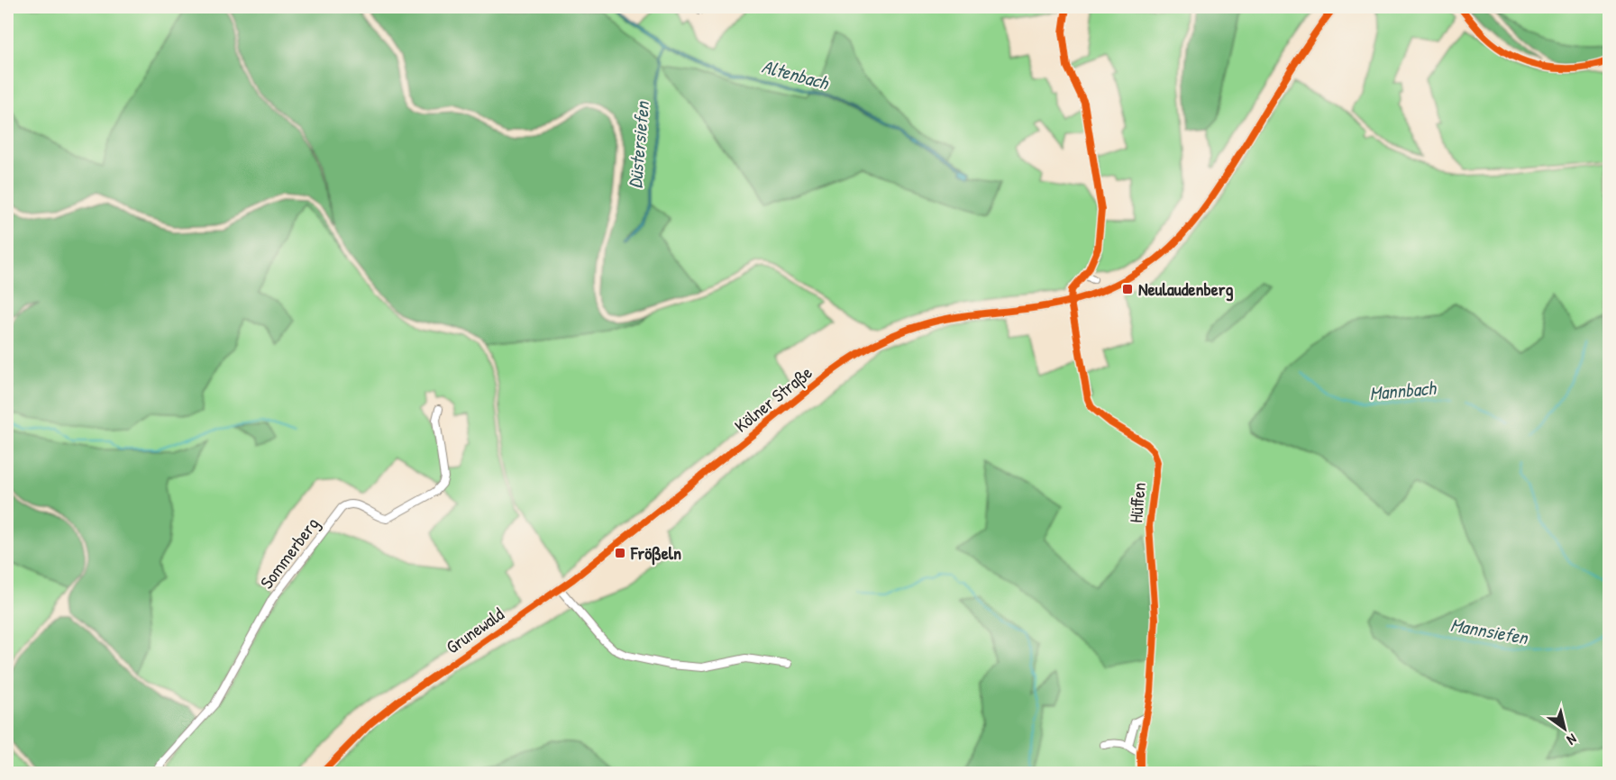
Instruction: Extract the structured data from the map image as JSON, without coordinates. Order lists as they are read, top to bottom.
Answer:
{
  "streets": {
    "main road": ["Kölner Straße", "Grunewald"],
    "street": ["Hüffen", "Sommerberg"]
  },
  "crossings": [
    ["Kölner Straße", "Hüffen"],
    ["Kölner Straße", "Grunewald"]
  ],
  "water": [
    "Altenbach",
    "Düstersiefen",
    "Mannbach",
    "Mannsiefen"
  ],
  "places": {
    "transit": ["Neulaudenberg", "Frößeln"]
  },
  "north": "bottom right"
}
